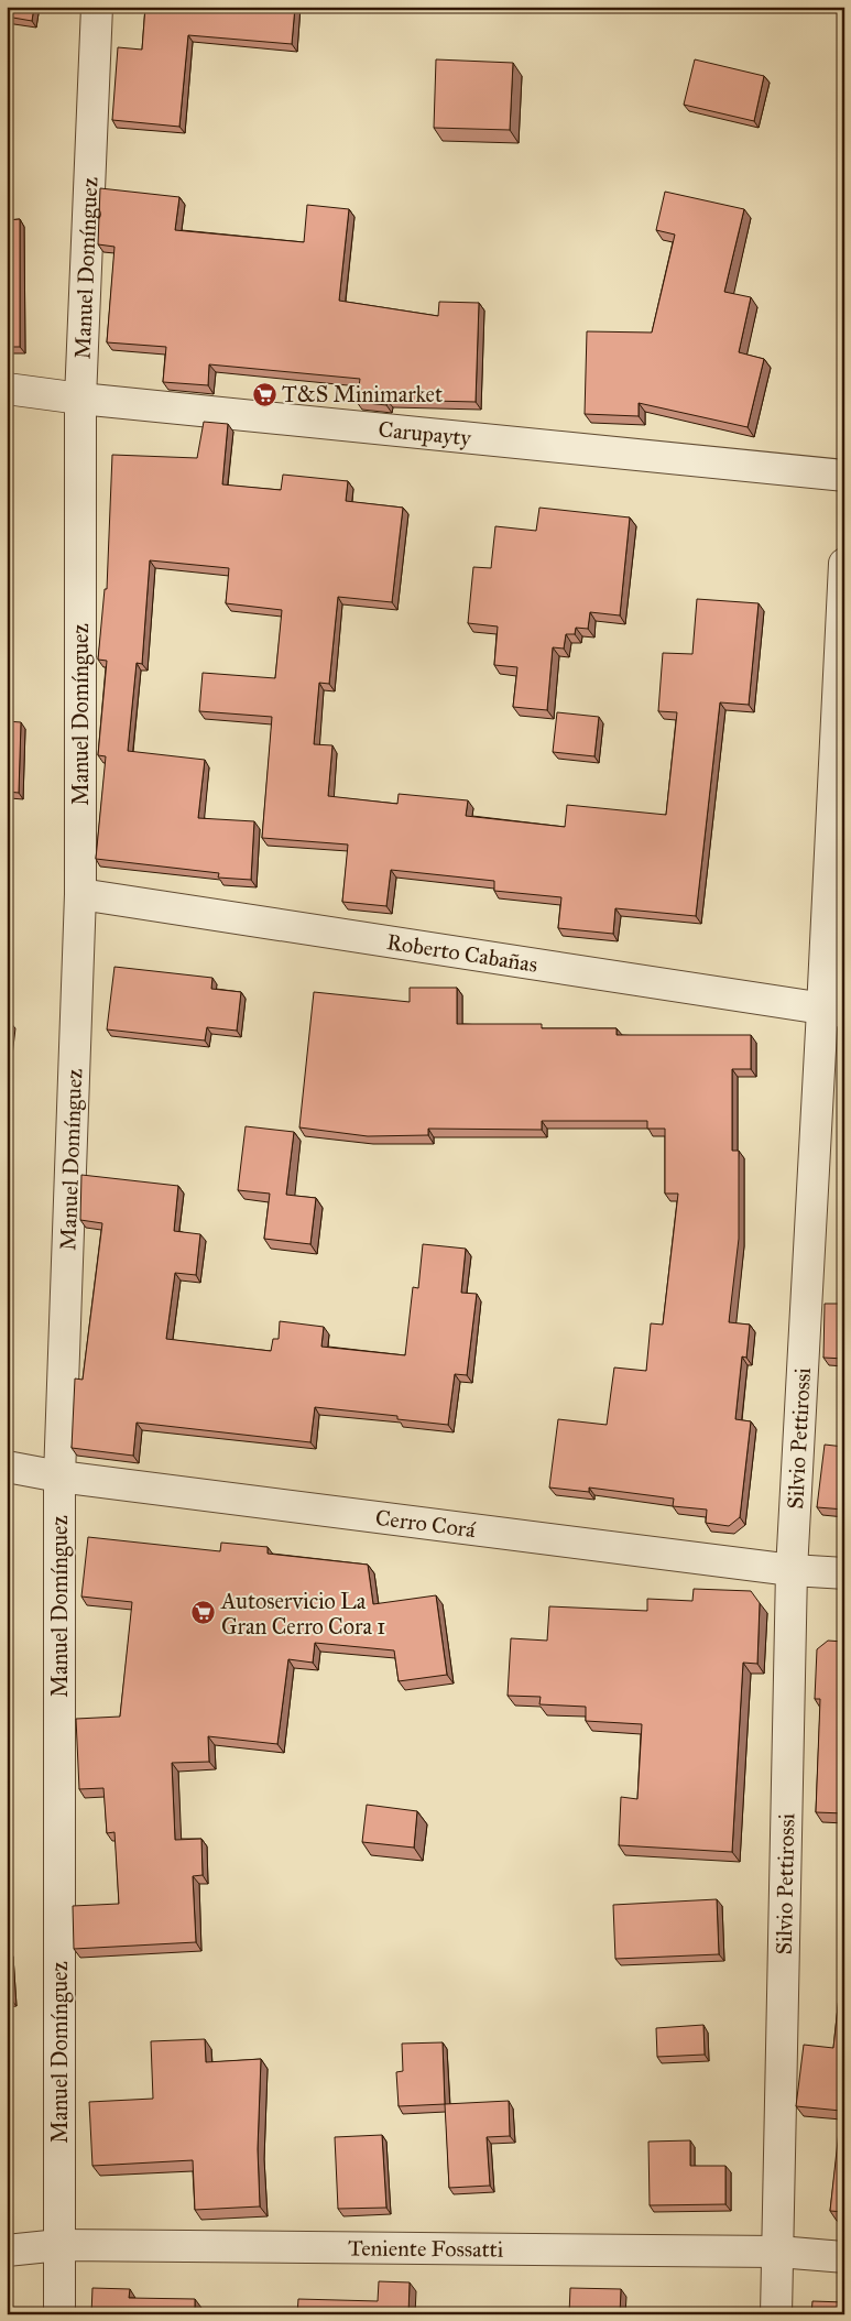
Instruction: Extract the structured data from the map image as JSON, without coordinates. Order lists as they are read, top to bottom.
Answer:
{
  "streets": {
    "street": [
      "Manuel Domínguez",
      "Carupayty",
      "Roberto Cabañas",
      "Silvio Pettirossi",
      "Cerro Corá",
      "Teniente Fossatti"
    ]
  },
  "crossings": [
    ["Manuel Domínguez", "Carupayty"],
    ["Manuel Domínguez", "Roberto Cabañas"],
    ["Manuel Domínguez", "Cerro Corá"],
    ["Manuel Domínguez", "Teniente Fossatti"],
    ["Roberto Cabañas", "Silvio Pettirossi"],
    ["Silvio Pettirossi", "Cerro Corá"],
    ["Silvio Pettirossi", "Teniente Fossatti"]
  ],
  "places": {
    "supermarket": ["T&S Minimarket", "Autoservicio La Gran Cerro Cora 1"]
  }
}
